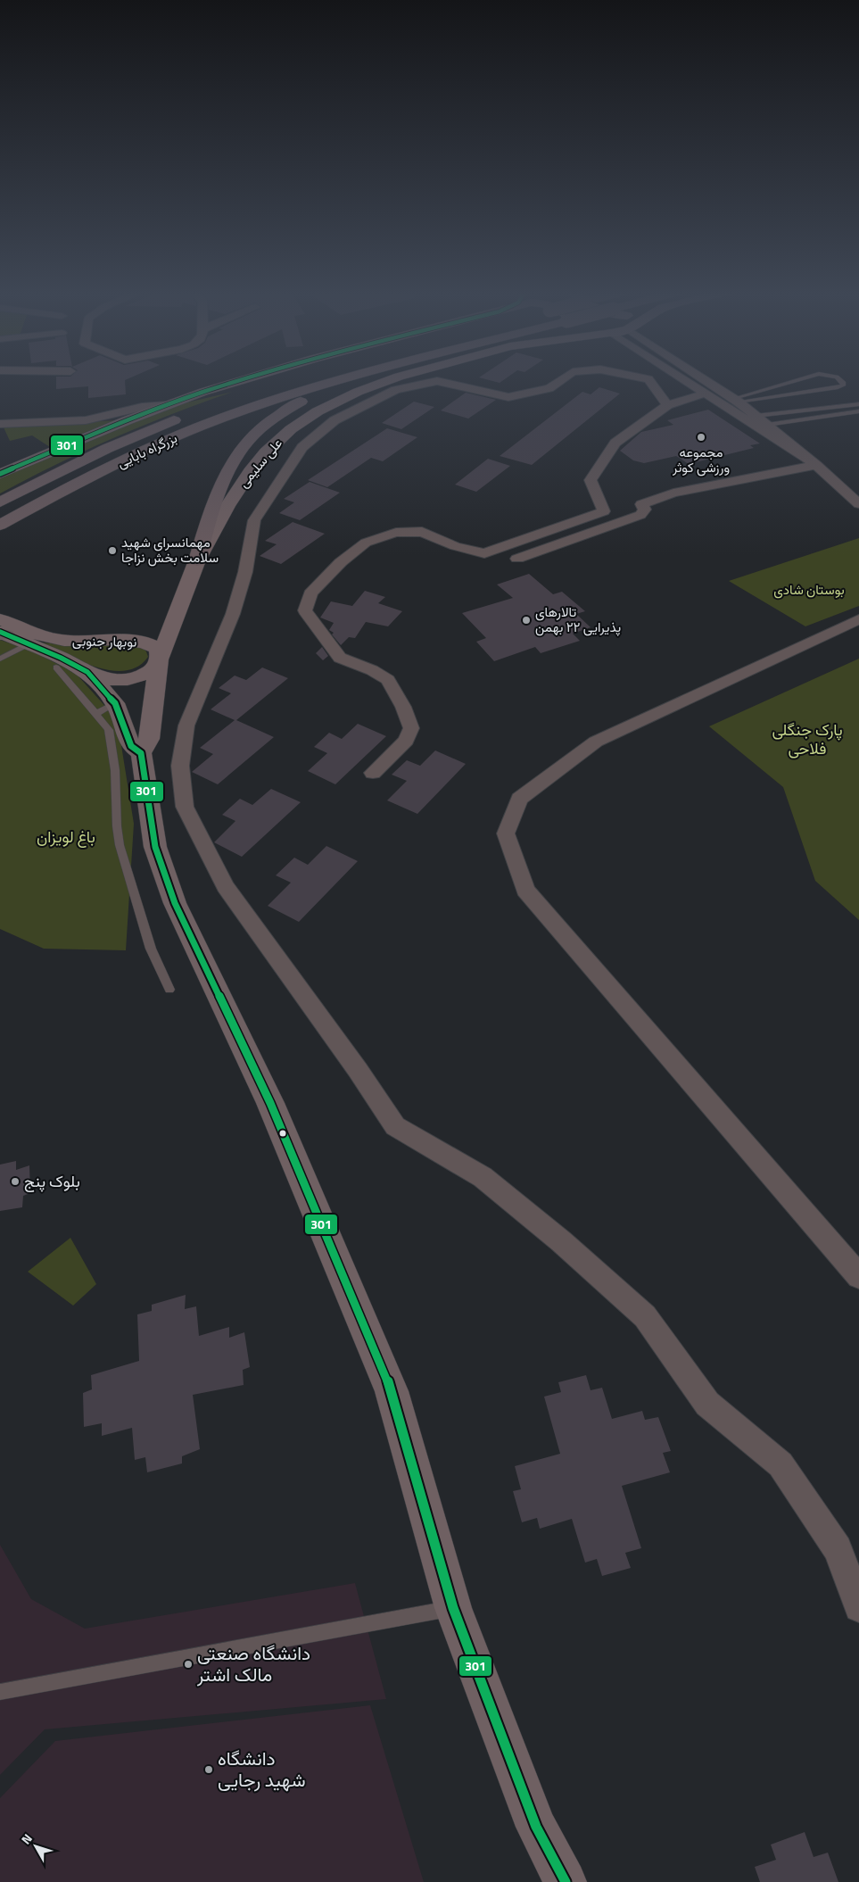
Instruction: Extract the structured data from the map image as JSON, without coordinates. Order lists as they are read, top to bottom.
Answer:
{
  "streets": {
    "highway": ["بزرگراه بابایی"],
    "main road": ["علی سلیمی", "نوبهار جنوبی"]
  },
  "crossings": [
    ["علی سلیمی", "نوبهار جنوبی"]
  ],
  "parks": ["بوستان شادی", "پارک جنگلی فلاحی", "باغ لویزان"],
  "places": [
    "مجموعه ورزشی کوثر",
    "مهمانسرای شهید سلامت بخش نزاجا",
    "تالارهای پذیرایی ۲۲ بهمن",
    "بلوک پنج",
    "دانشگاه صنعتی مالک اشتر",
    "دانشگاه شهید رجایی"
  ],
  "lines": ["transit line 301"],
  "north": "top left"
}
